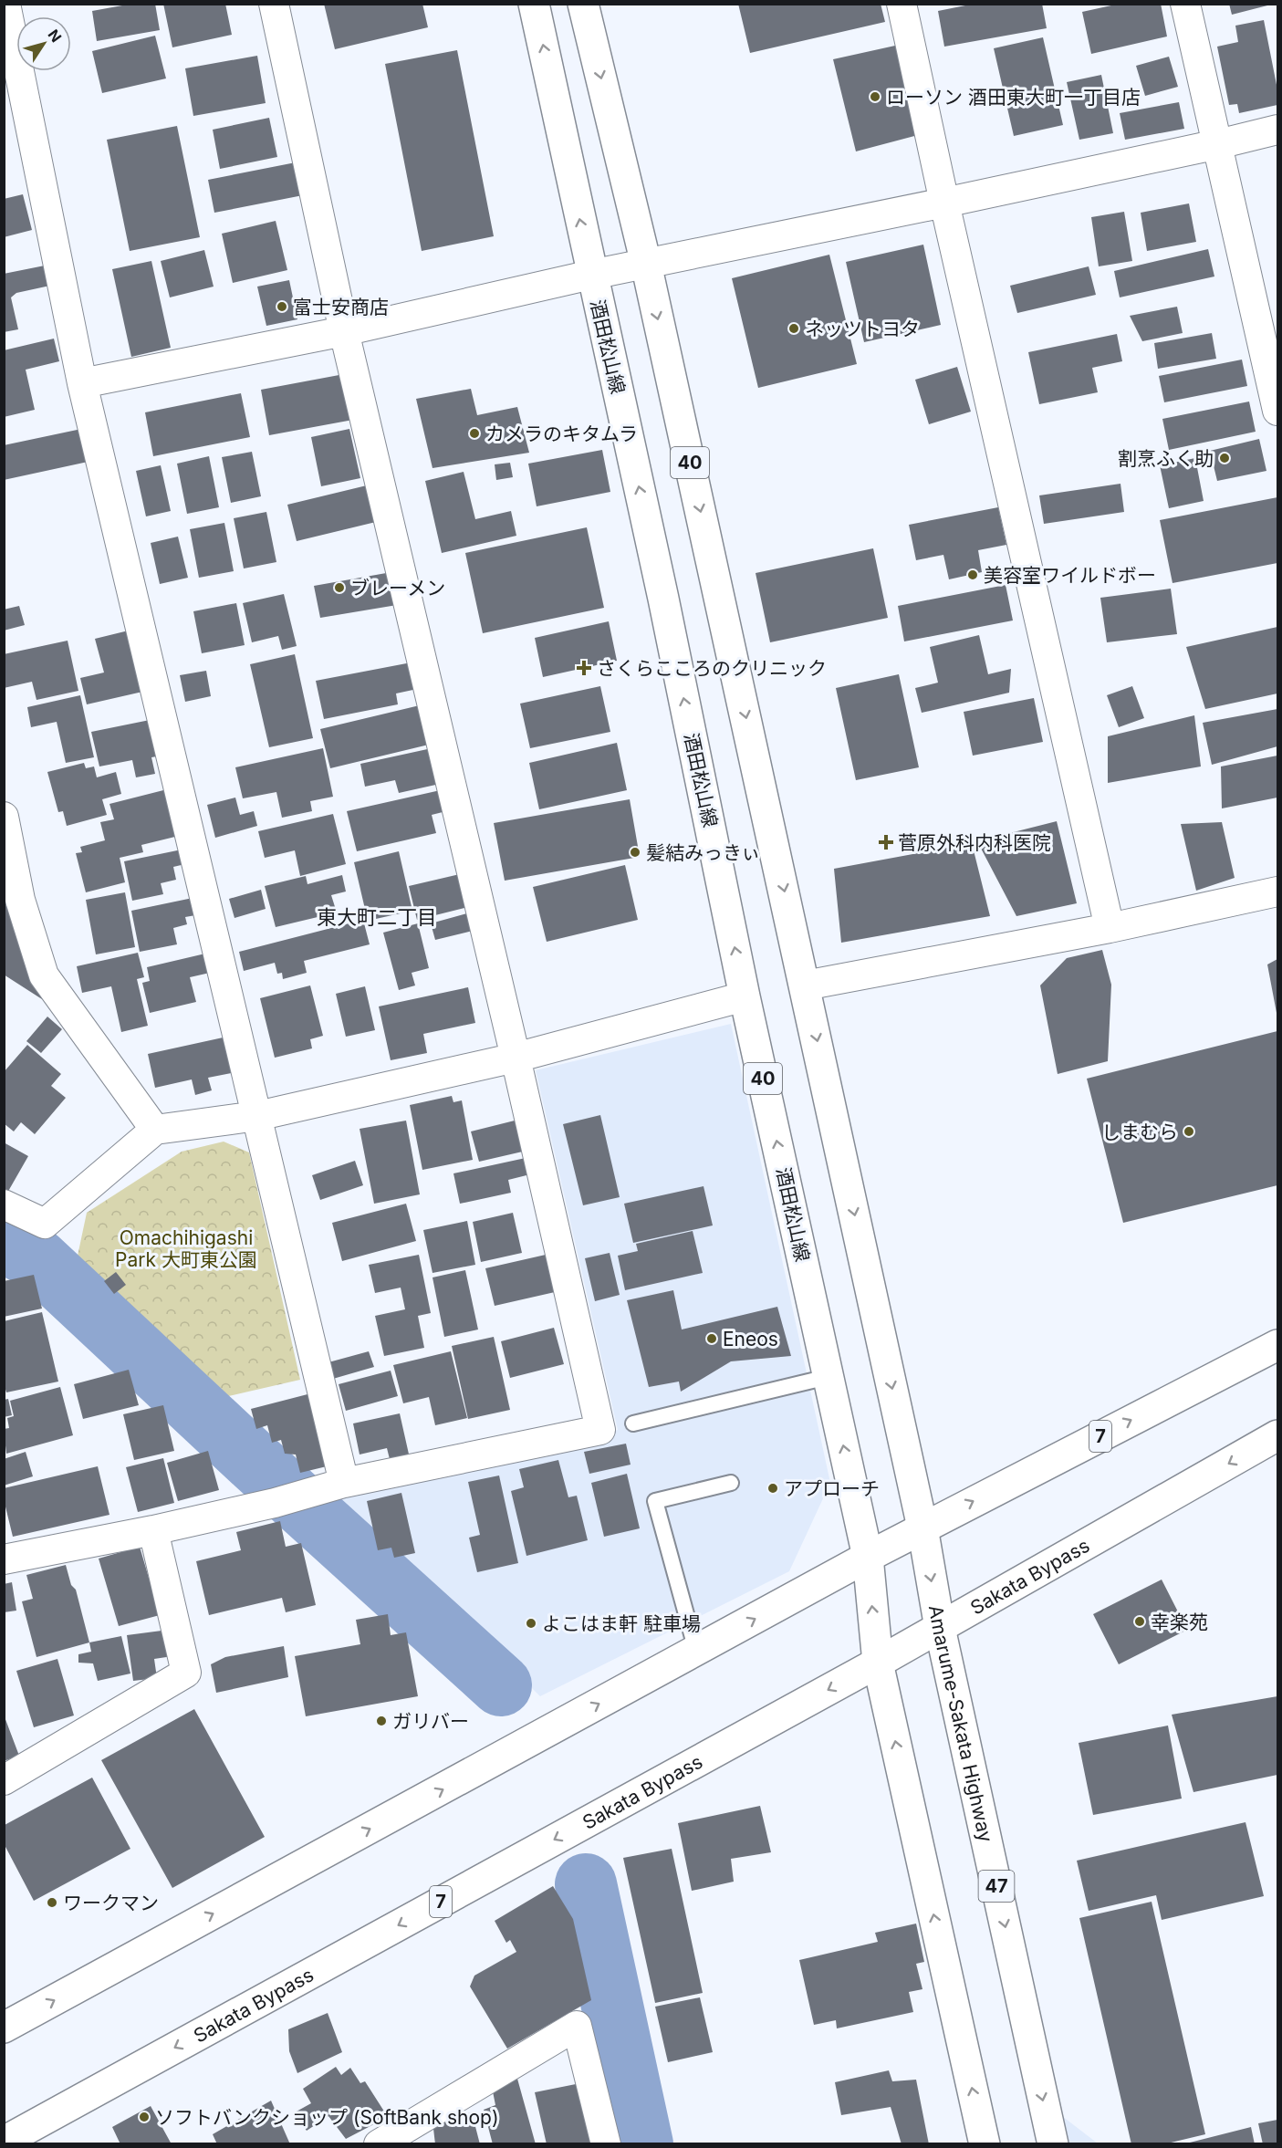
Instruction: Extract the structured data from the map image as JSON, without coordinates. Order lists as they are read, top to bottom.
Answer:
{
  "streets": {
    "main road": [
      "酒田松山線",
      "40",
      "7",
      "Sakata Bypass",
      "Amarume-Sakata Highway",
      "47"
    ]
  },
  "crossings": [
    ["酒田松山線", "7"],
    ["40", "7"],
    ["40", "Amarume-Sakata Highway"],
    ["7", "Amarume-Sakata Highway"],
    ["Sakata Bypass", "Amarume-Sakata Highway"]
  ],
  "districts": ["東大町二丁目"],
  "parks": ["Omachihigashi Park 大町東公園"],
  "places": {
    "other": [
      "ローソン 酒田東大町一丁目店",
      "富士安商店",
      "ネッツトヨタ",
      "カメラのキタムラ",
      "割烹ふく助",
      "美容室ワイルドボー",
      "ブレーメン",
      "髪結みっきぃ",
      "しまむら",
      "Eneos",
      "アプローチ",
      "幸楽苑",
      "よこはま軒 駐車場",
      "ガリバー",
      "ワークマン",
      "ソフトバンクショップ (SoftBank shop)"
    ],
    "health": ["さくらこころのクリニック", "菅原外科内科医院"]
  },
  "north": "top right"
}
